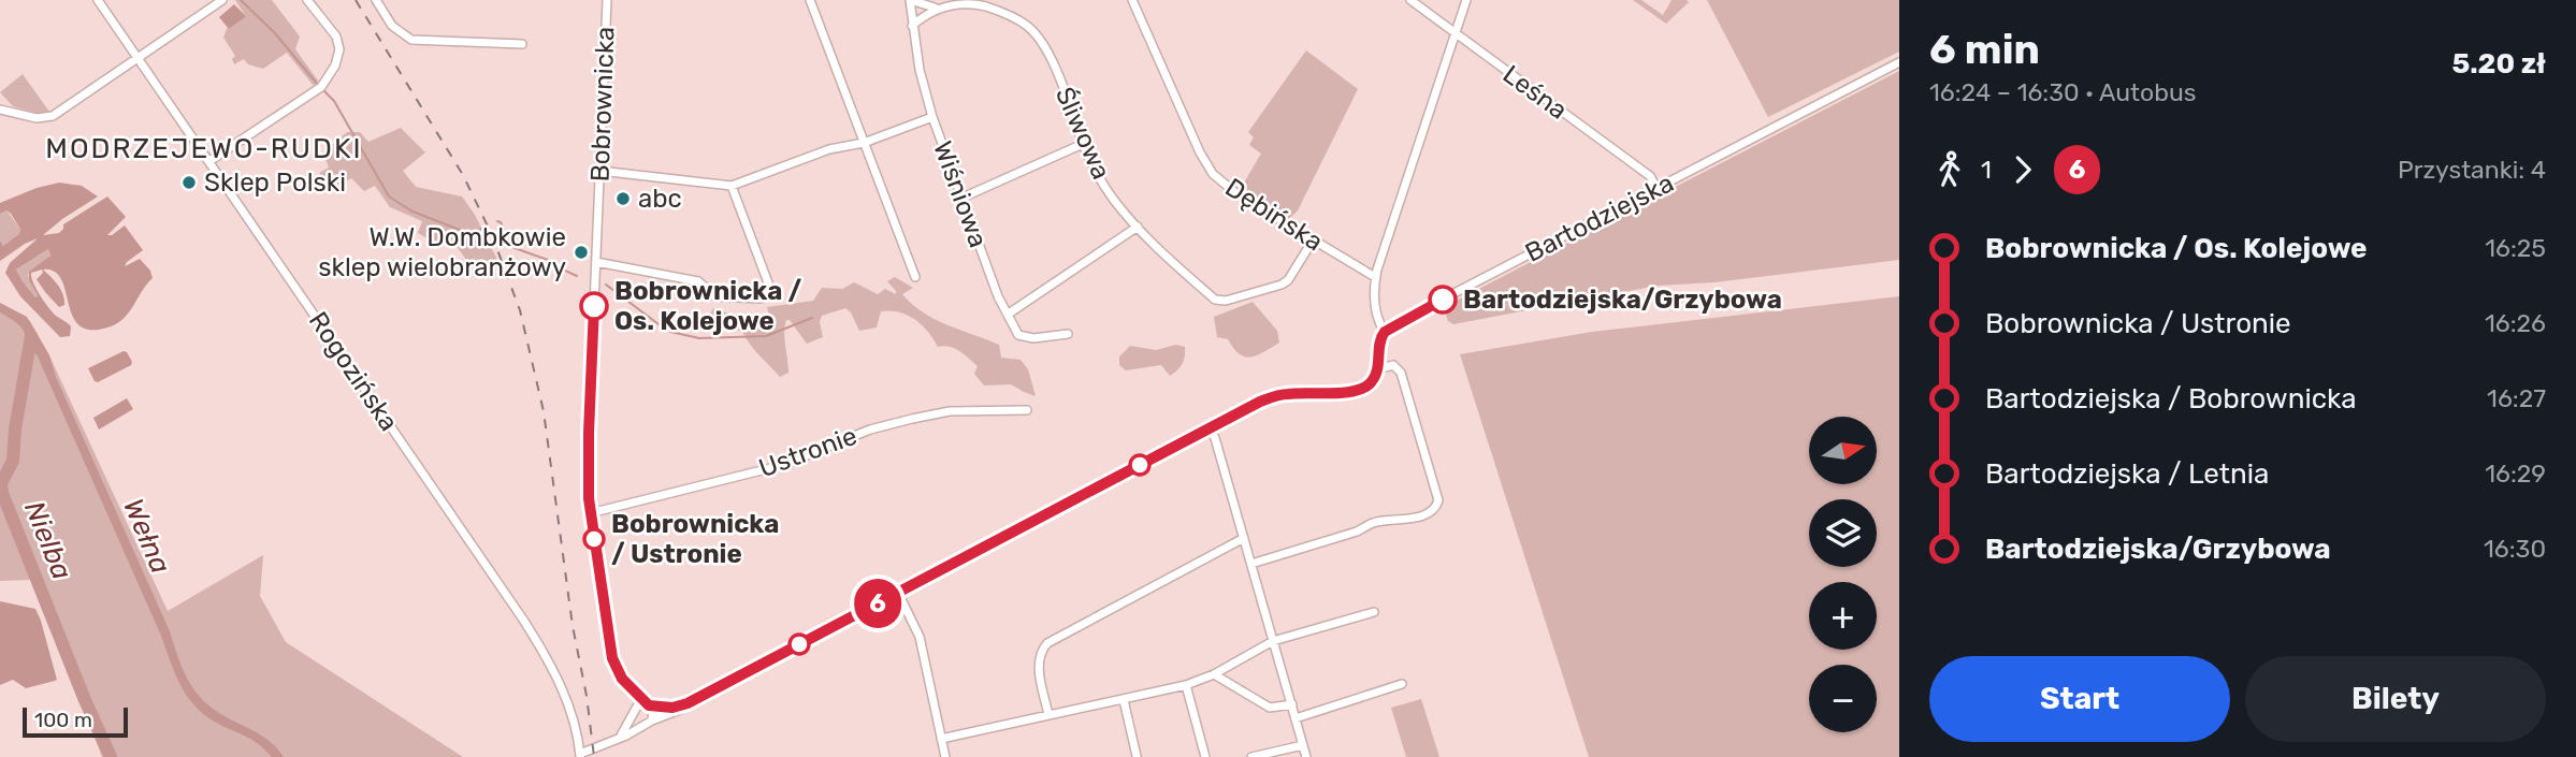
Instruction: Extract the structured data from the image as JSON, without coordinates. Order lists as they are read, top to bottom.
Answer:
{
  "streets": {
    "street": [
      "Leśna",
      "Bobrownicka",
      "Śliwowa",
      "Wiśniowa",
      "Dębińska",
      "Bartodziejska",
      "Rogozińska",
      "Ustronie"
    ]
  },
  "crossings": [
    ["Leśna", "Bartodziejska"],
    ["Bobrownicka", "Ustronie"],
    ["Śliwowa", "Wiśniowa"],
    ["Śliwowa", "Dębińska"]
  ],
  "districts": ["MODRZEJEWO-RUDKI"],
  "water": ["Wełna", "Nielba"],
  "places": [
    "Sklep Polski",
    "abc",
    "W.W. Dombkowie sklep wielobranżowy",
    "Bartodziejska/Grzybowa",
    "Bobrownicka / Os. Kolejowe",
    "Bobrownicka / Ustronie"
  ],
  "lines": ["bus line 6"],
  "scale_bar": "100 m",
  "north": "right",
  "page": {
    "on_map": "6",
    "heading": ["6 min", "16:24 – 16:30 · Autobus", "5.20 zł"],
    "legs": ["1", "6", "Przystanki: 4"],
    "list": [
      {
        "name": "Bobrownicka / Os. Kolejowe",
        "value": "16:25"
      },
      {
        "name": "Bobrownicka / Ustronie",
        "value": "16:26"
      },
      {
        "name": "Bartodziejska / Bobrownicka",
        "value": "16:27"
      },
      {
        "name": "Bartodziejska / Letnia",
        "value": "16:29"
      },
      {
        "name": "Bartodziejska/Grzybowa",
        "value": "16:30"
      }
    ],
    "map_buttons": ["+", "−"],
    "buttons": ["Start", "Bilety"],
    "scale": "100 m"
  }
}
